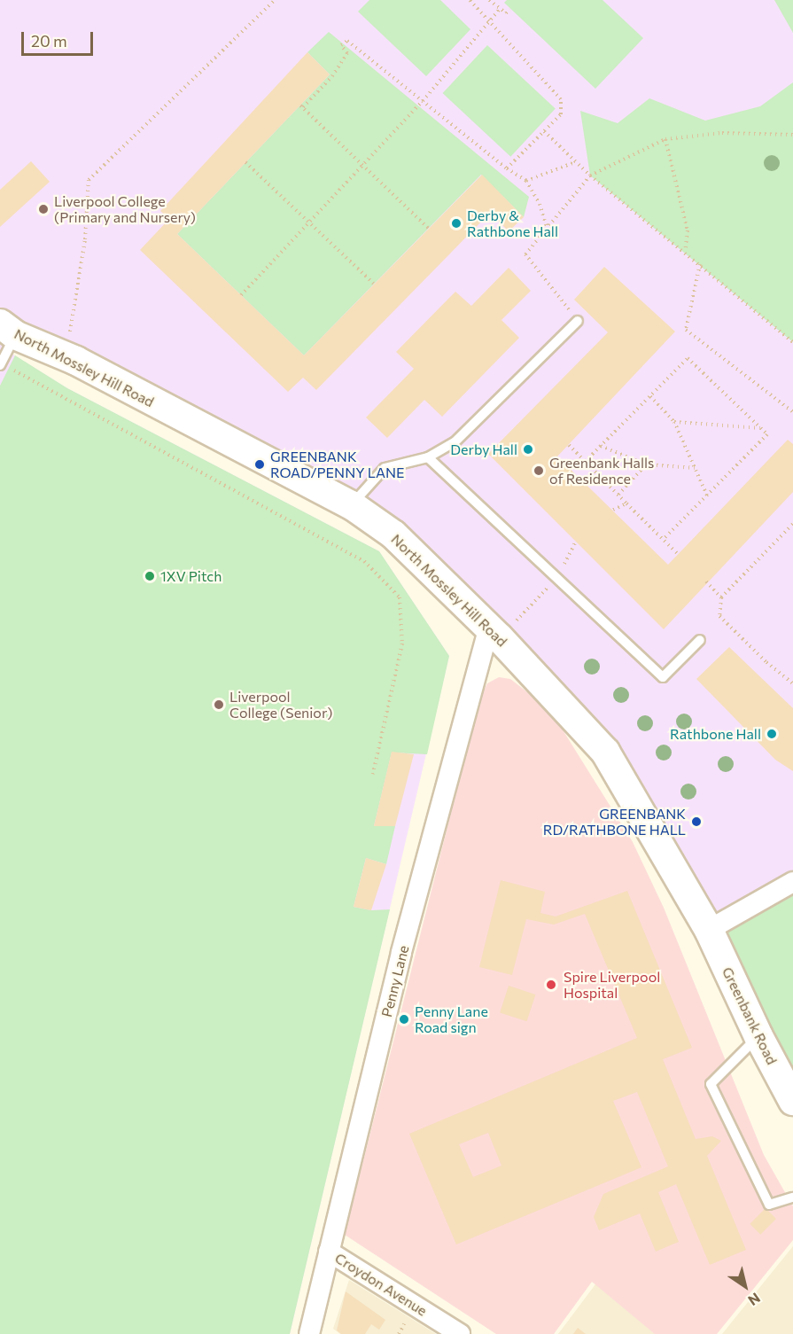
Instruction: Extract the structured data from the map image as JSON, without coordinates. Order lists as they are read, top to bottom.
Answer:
{
  "streets": {
    "street": [
      "North Mossley Hill Road",
      "Penny Lane",
      "Greenbank Road",
      "Croydon Avenue"
    ]
  },
  "crossings": [
    ["North Mossley Hill Road", "Penny Lane"],
    ["North Mossley Hill Road", "Greenbank Road"],
    ["Penny Lane", "Croydon Avenue"]
  ],
  "places": [
    "Liverpool College (Primary and Nursery)",
    "Derby & Rathbone Hall",
    "Derby Hall",
    "GREENBANK ROAD/PENNY LANE",
    "Greenbank Halls of Residence",
    "1XV Pitch",
    "Liverpool College (Senior)",
    "Rathbone Hall",
    "GREENBANK RD/RATHBONE HALL",
    "Spire Liverpool Hospital",
    "Penny Lane Road sign"
  ],
  "scale_bar": "20 m",
  "north": "bottom right"
}
